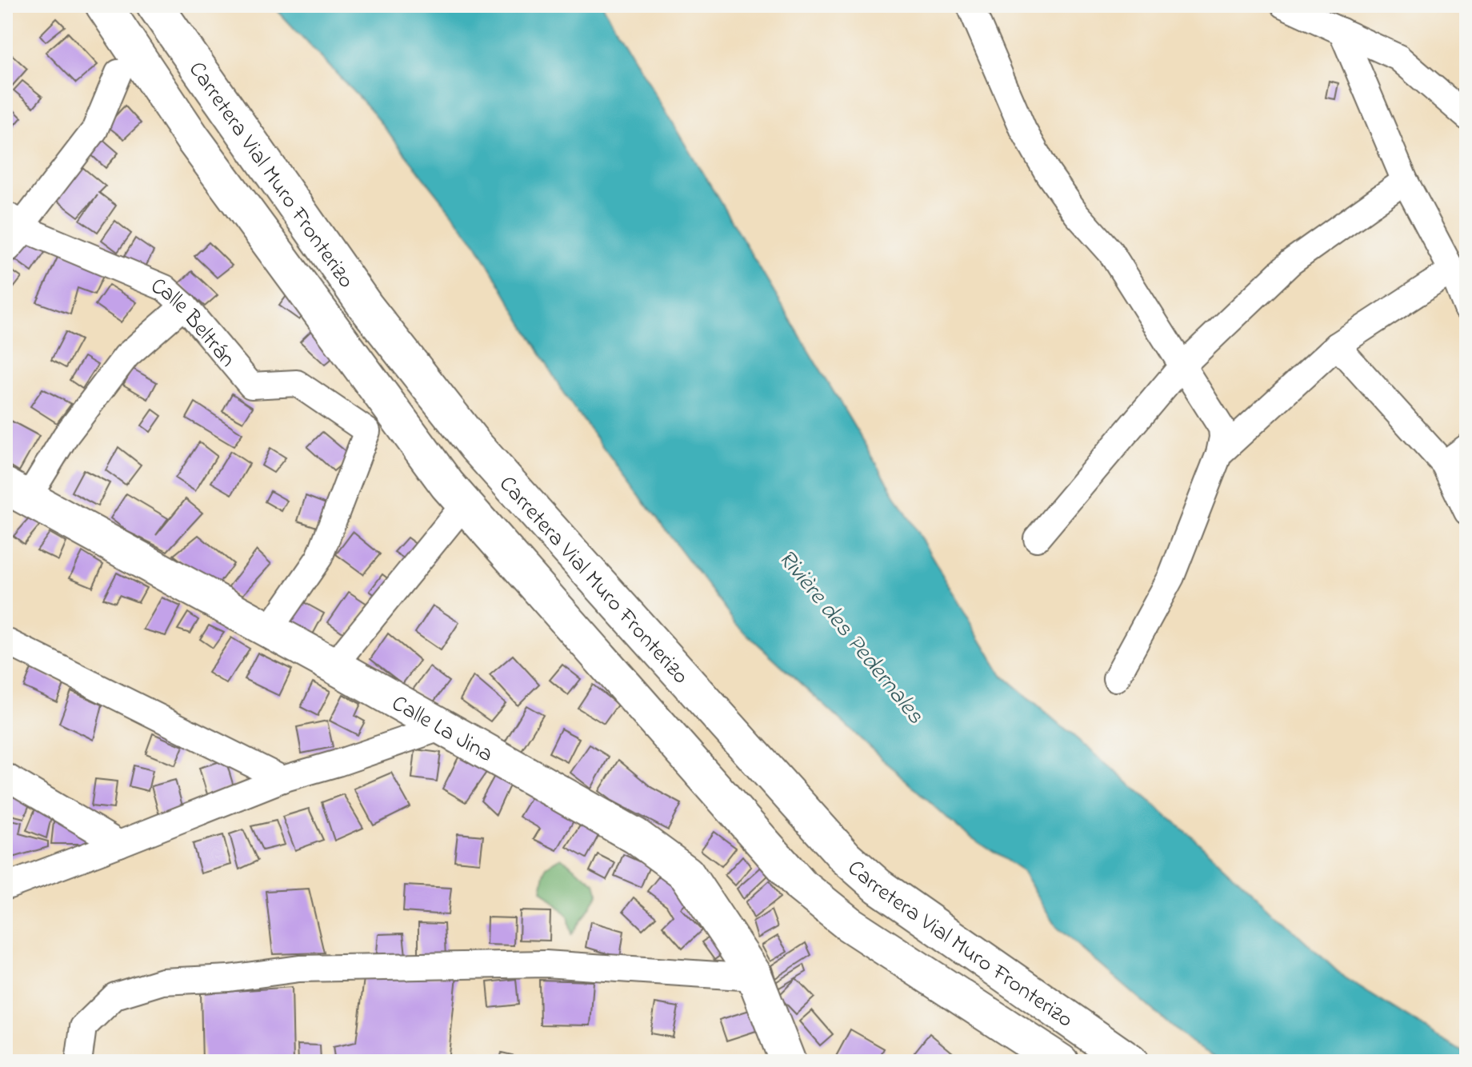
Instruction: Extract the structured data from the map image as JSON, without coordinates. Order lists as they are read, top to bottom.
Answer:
{
  "streets": {
    "street": ["Carretera Vial Muro Fronterizo", "Calle Beltrán", "Calle La Jina"]
  },
  "crossings": [
    ["Calle Beltrán", "Calle La Jina"]
  ],
  "water": ["Rivière des Pedernales"]
}
